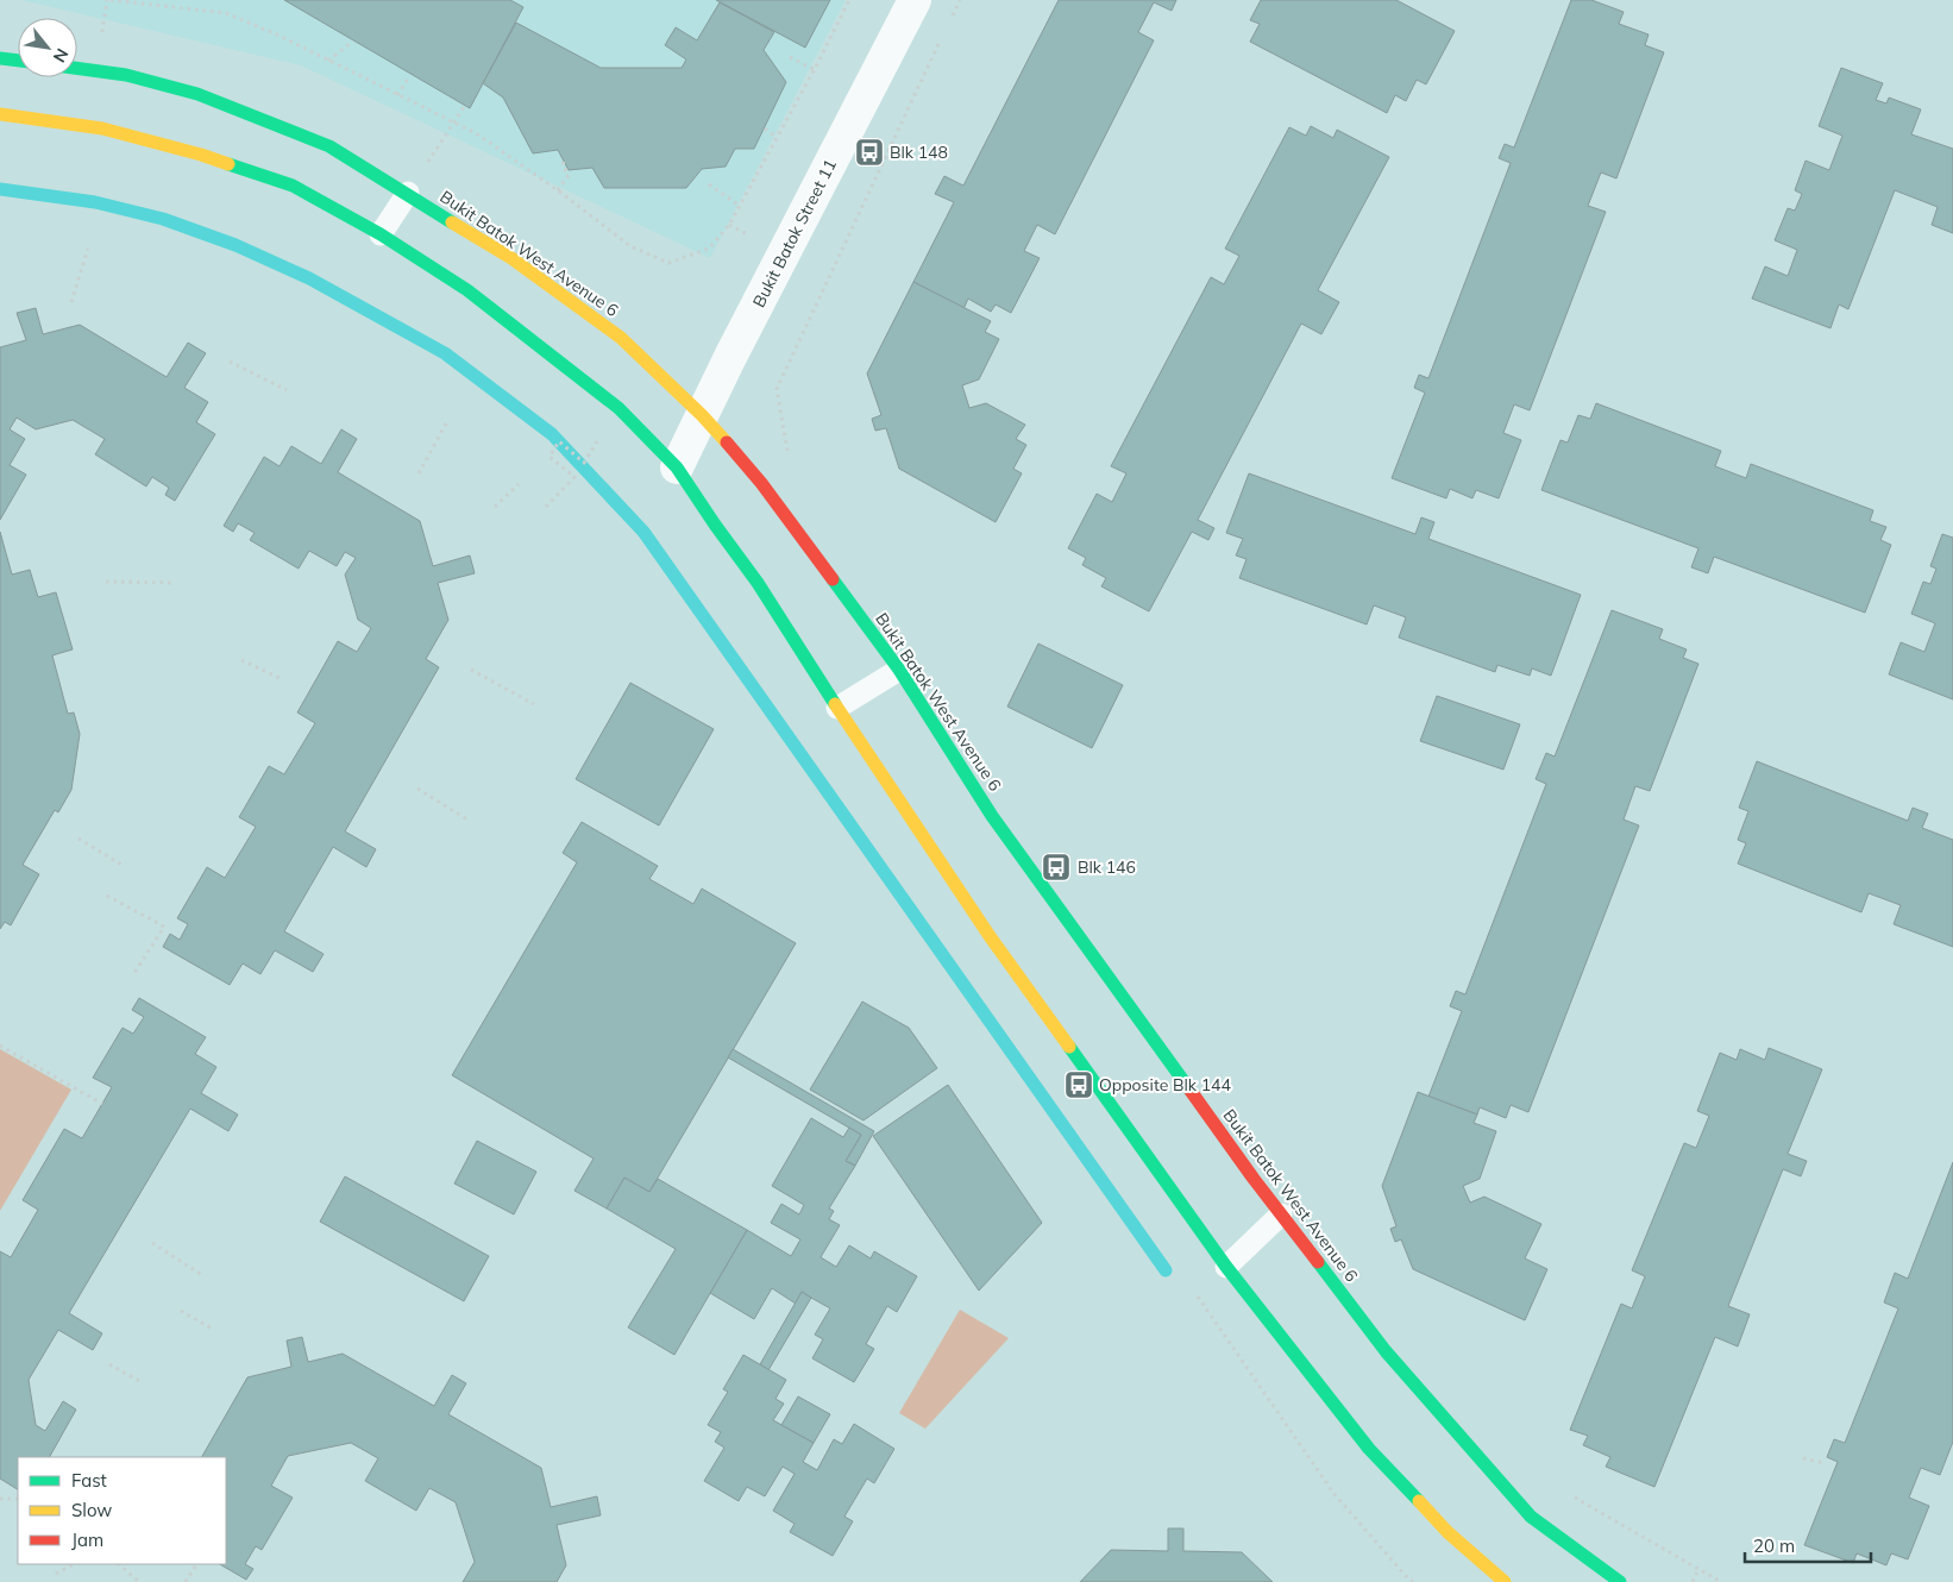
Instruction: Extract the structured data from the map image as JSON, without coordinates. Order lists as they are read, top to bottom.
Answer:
{
  "streets": {
    "main road": ["Bukit Batok West Avenue 6"],
    "street": ["Bukit Batok Street 11"]
  },
  "crossings": [
    ["Bukit Batok Street 11", "Bukit Batok West Avenue 6"]
  ],
  "places": {
    "bus stop": ["Blk 148", "Blk 146", "Opposite Blk 144"]
  },
  "legend": ["Fast", "Slow", "Jam"],
  "scale_bar": "20 m",
  "north": "bottom right"
}
